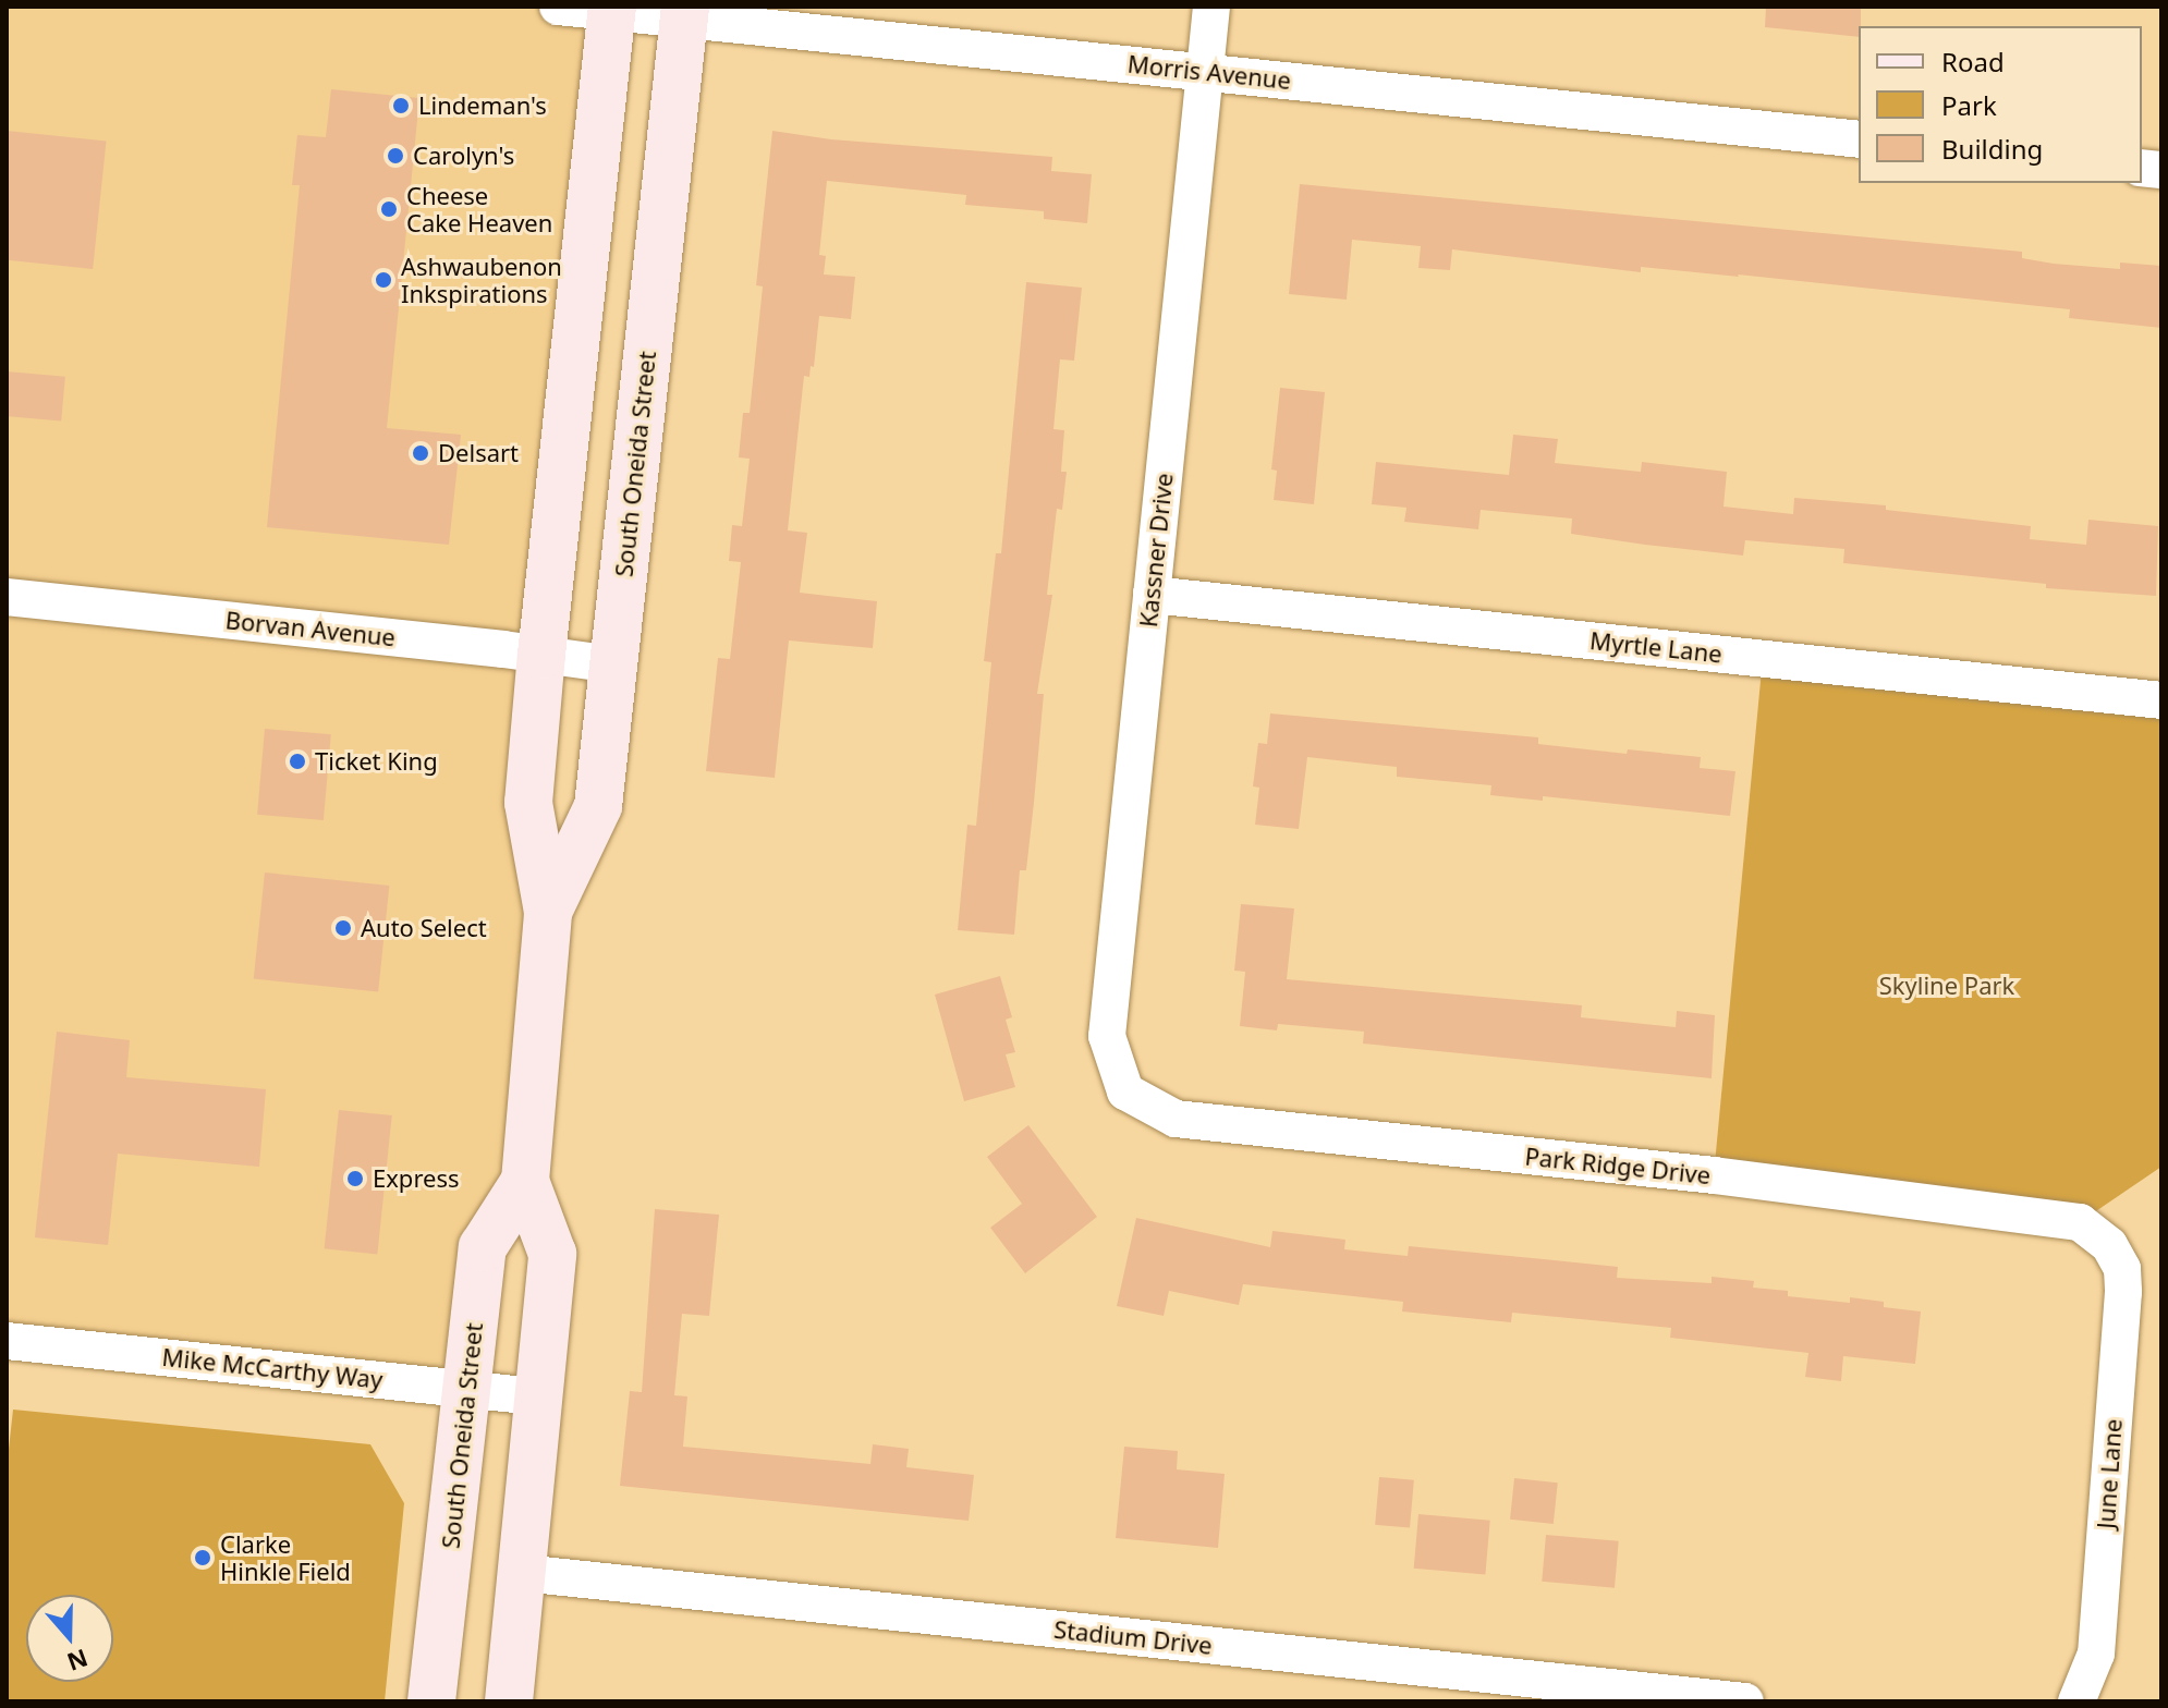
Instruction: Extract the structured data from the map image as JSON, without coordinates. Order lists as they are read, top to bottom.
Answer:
{
  "streets": {
    "street": [
      "Morris Avenue",
      "South Oneida Street",
      "Kassner Drive",
      "Borvan Avenue",
      "Myrtle Lane",
      "Park Ridge Drive",
      "Mike McCarthy Way",
      "June Lane",
      "Stadium Drive"
    ]
  },
  "crossings": [
    ["Morris Avenue", "South Oneida Street"],
    ["Morris Avenue", "Kassner Drive"],
    ["South Oneida Street", "Borvan Avenue"],
    ["South Oneida Street", "Mike McCarthy Way"],
    ["South Oneida Street", "Stadium Drive"],
    ["Kassner Drive", "Myrtle Lane"],
    ["Kassner Drive", "Park Ridge Drive"],
    ["Park Ridge Drive", "June Lane"]
  ],
  "parks": ["Skyline Park"],
  "places": [
    "Lindeman's",
    "Carolyn's",
    "Cheese Cake Heaven",
    "Ashwaubenon Inkspirations",
    "Delsart",
    "Ticket King",
    "Auto Select",
    "Express",
    "Clarke Hinkle Field"
  ],
  "legend": ["Road", "Park", "Building"],
  "north": "bottom"
}
